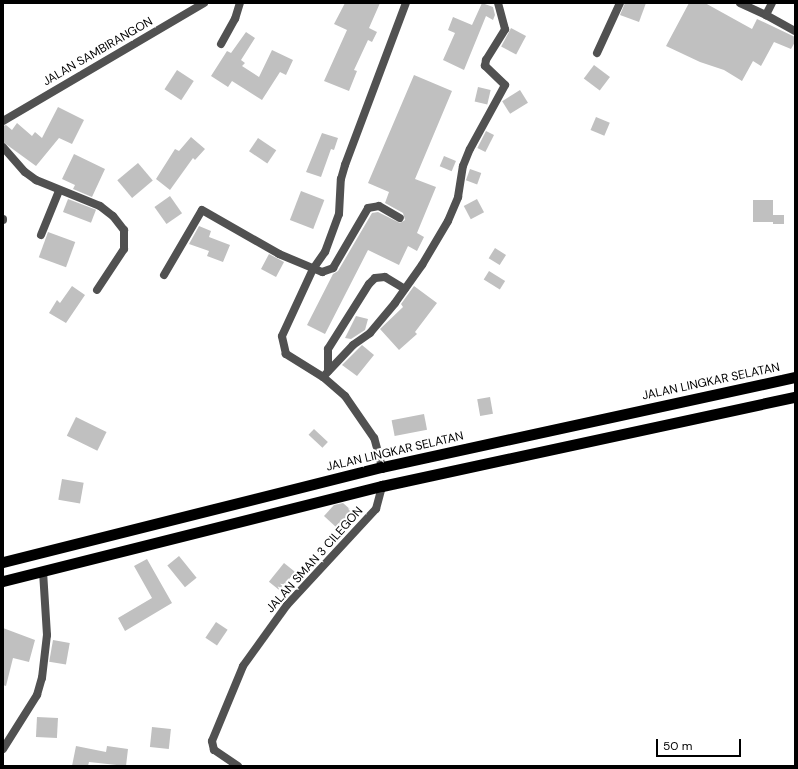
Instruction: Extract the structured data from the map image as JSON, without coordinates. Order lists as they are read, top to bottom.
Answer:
{
  "streets": {
    "highway": ["JALAN LINGKAR SELATAN"],
    "street": ["JALAN SAMBIRANGON", "JALAN SMAN 3 CILEGON"]
  },
  "scale_bar": "50 m"
}
